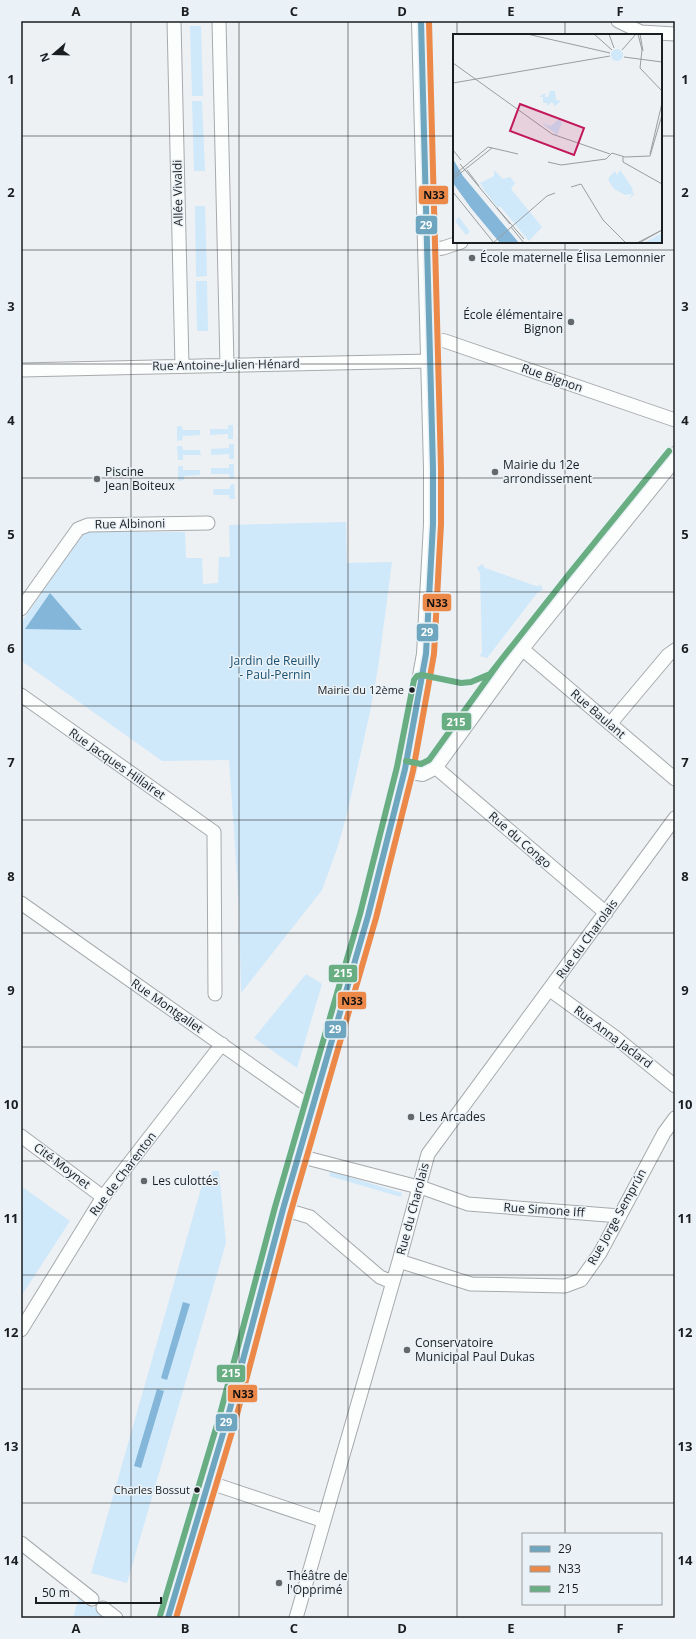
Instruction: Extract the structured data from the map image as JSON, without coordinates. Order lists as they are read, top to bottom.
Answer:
{
  "streets": {
    "street": [
      "Allée Vivaldi",
      "Rue Antoine-Julien Hénard",
      "Rue Bignon",
      "Rue Albinoni",
      "Rue Baulant",
      "Rue Jacques Hillairet",
      "Rue du Congo",
      "Rue du Charolais",
      "Rue Montgallet",
      "Rue Anna Jaclard",
      "Cité Moynet",
      "Rue de Charenton",
      "Rue Simone Iff",
      "Rue Jorge Semprún"
    ]
  },
  "crossings": [
    ["Allée Vivaldi", "Rue Antoine-Julien Hénard"],
    ["Rue du Congo", "Rue du Charolais"],
    ["Rue du Charolais", "Rue Anna Jaclard"],
    ["Rue du Charolais", "Rue Simone Iff"],
    ["Rue du Charolais", "Rue Jorge Semprún"],
    ["Rue Montgallet", "Rue de Charenton"],
    ["Cité Moynet", "Rue de Charenton"],
    ["Rue Simone Iff", "Rue Jorge Semprún"]
  ],
  "parks": ["Jardin de Reuilly - Paul-Pernin"],
  "places": [
    "École maternelle Élisa Lemonnier",
    "École élémentaire Bignon",
    "Mairie du 12e arrondissement",
    "Piscine Jean Boiteux",
    "Mairie du 12ème",
    "Les Arcades",
    "Les culottés",
    "Conservatoire Municipal Paul Dukas",
    "Charles Bossut",
    "Théâtre de l'Opprimé"
  ],
  "lines": ["transit line 29", "transit line N33", "transit line 215"],
  "legend": ["29", "N33", "215"],
  "scale_bar": "50 m",
  "north": "left",
  "grid": {
    "columns": [
      "A",
      "B",
      "C",
      "D",
      "E",
      "F"
    ],
    "rows": [
      "1",
      "2",
      "3",
      "4",
      "5",
      "6",
      "7",
      "8",
      "9",
      "10",
      "11",
      "12",
      "13",
      "14"
    ]
  }
}
